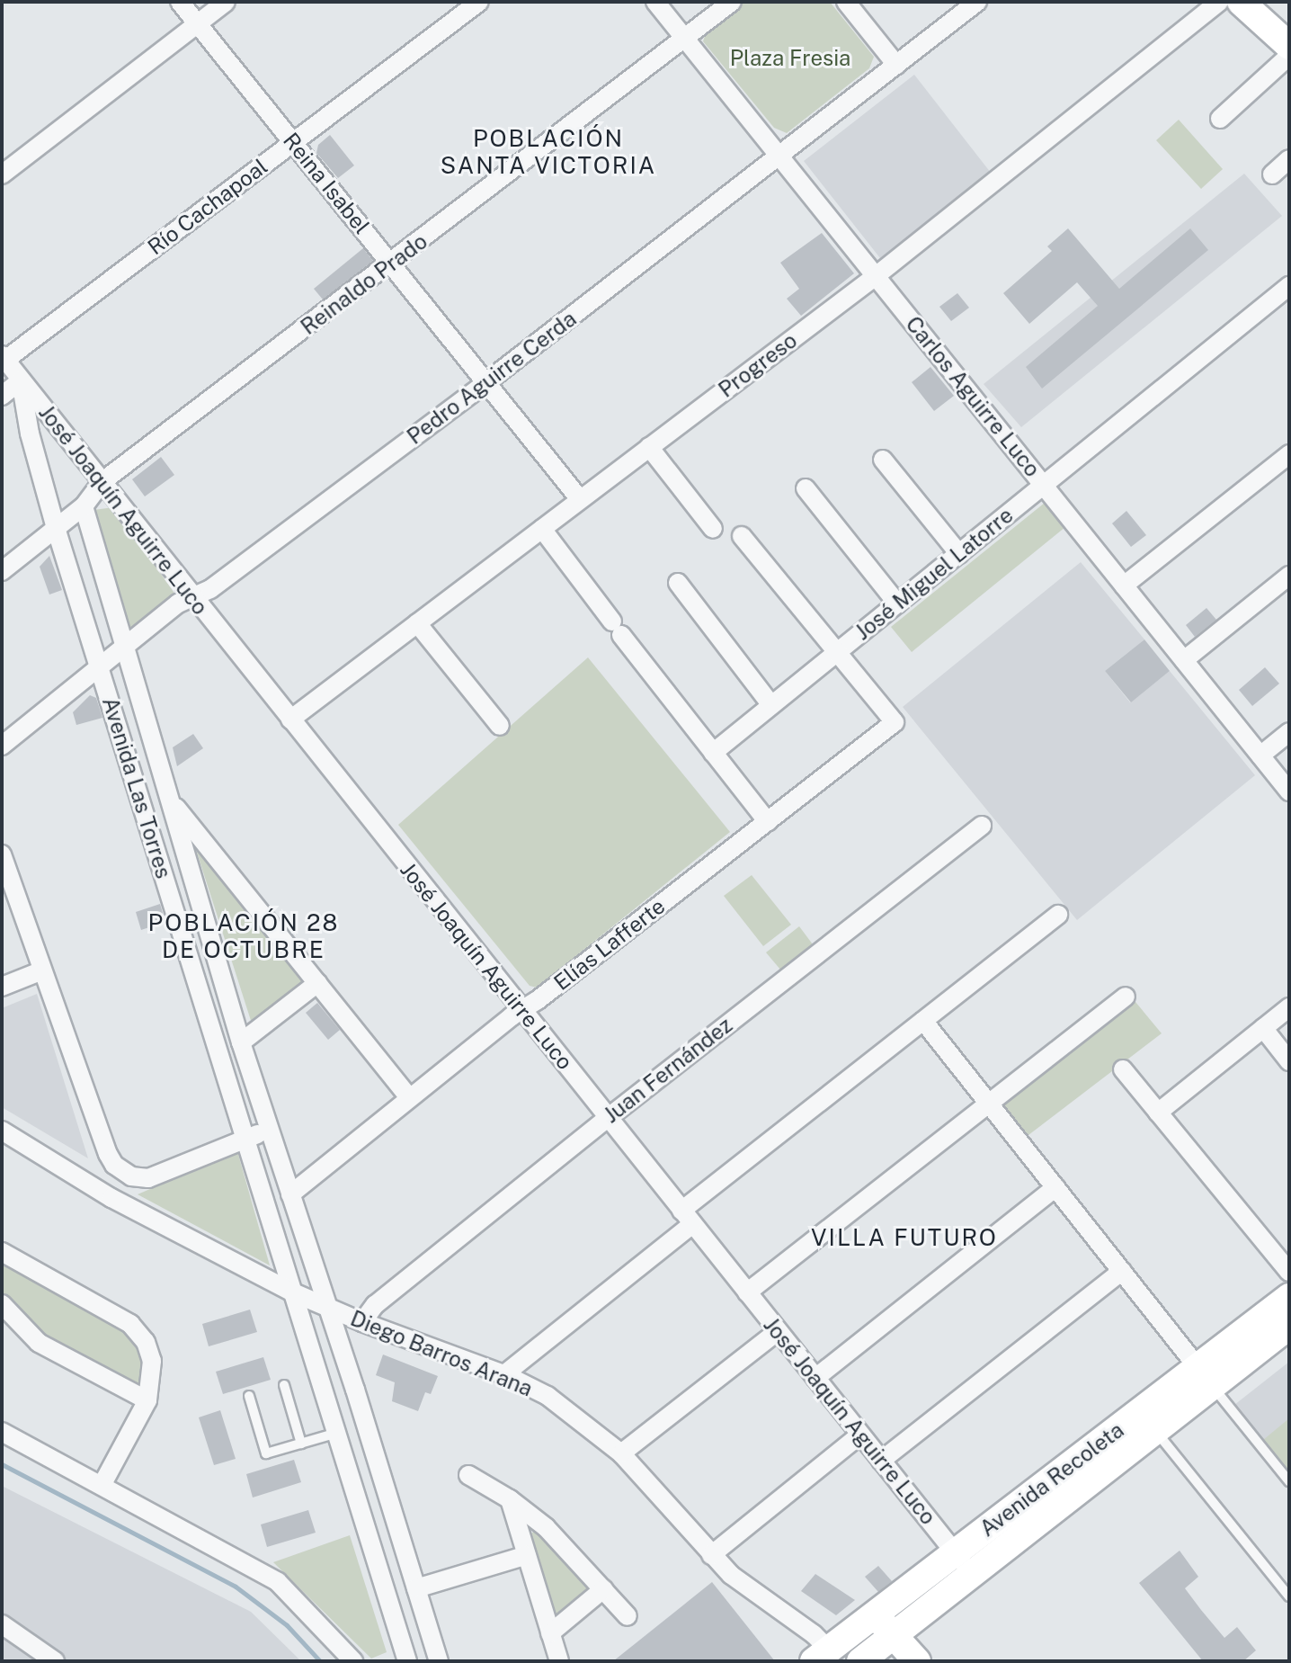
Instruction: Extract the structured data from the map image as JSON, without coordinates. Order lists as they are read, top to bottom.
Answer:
{
  "streets": {
    "main road": ["Avenida Recoleta"],
    "street": [
      "Reina Isabel",
      "Río Cachapoal",
      "Reinaldo Prado",
      "Progreso",
      "Pedro Aguirre Cerda",
      "Carlos Aguirre Luco",
      "José Joaquín Aguirre Luco",
      "José Miguel Latorre",
      "Avenida Las Torres",
      "Elías Lafferte",
      "Juan Fernández",
      "Diego Barros Arana"
    ]
  },
  "crossings": [
    ["Reina Isabel", "Río Cachapoal"],
    ["Reina Isabel", "Reinaldo Prado"],
    ["Reina Isabel", "Progreso"],
    ["Reina Isabel", "Pedro Aguirre Cerda"],
    ["Río Cachapoal", "José Joaquín Aguirre Luco"],
    ["Reinaldo Prado", "Carlos Aguirre Luco"],
    ["Reinaldo Prado", "José Joaquín Aguirre Luco"],
    ["Reinaldo Prado", "Avenida Las Torres"],
    ["Progreso", "Carlos Aguirre Luco"],
    ["Progreso", "José Joaquín Aguirre Luco"],
    ["Pedro Aguirre Cerda", "Carlos Aguirre Luco"],
    ["Pedro Aguirre Cerda", "José Joaquín Aguirre Luco"],
    ["Pedro Aguirre Cerda", "Avenida Las Torres"],
    ["Carlos Aguirre Luco", "José Miguel Latorre"],
    ["José Joaquín Aguirre Luco", "Avenida Las Torres"],
    ["José Joaquín Aguirre Luco", "Elías Lafferte"],
    ["José Joaquín Aguirre Luco", "Juan Fernández"],
    ["José Joaquín Aguirre Luco", "Avenida Recoleta"],
    ["José Miguel Latorre", "Elías Lafferte"],
    ["Avenida Las Torres", "Elías Lafferte"],
    ["Avenida Las Torres", "Diego Barros Arana"],
    ["Juan Fernández", "Diego Barros Arana"],
    ["Diego Barros Arana", "Avenida Recoleta"]
  ],
  "districts": ["POBLACIÓN SANTA VICTORIA", "POBLACIÓN 28 DE OCTUBRE", "VILLA FUTURO"],
  "parks": ["Plaza Fresia"]
}
